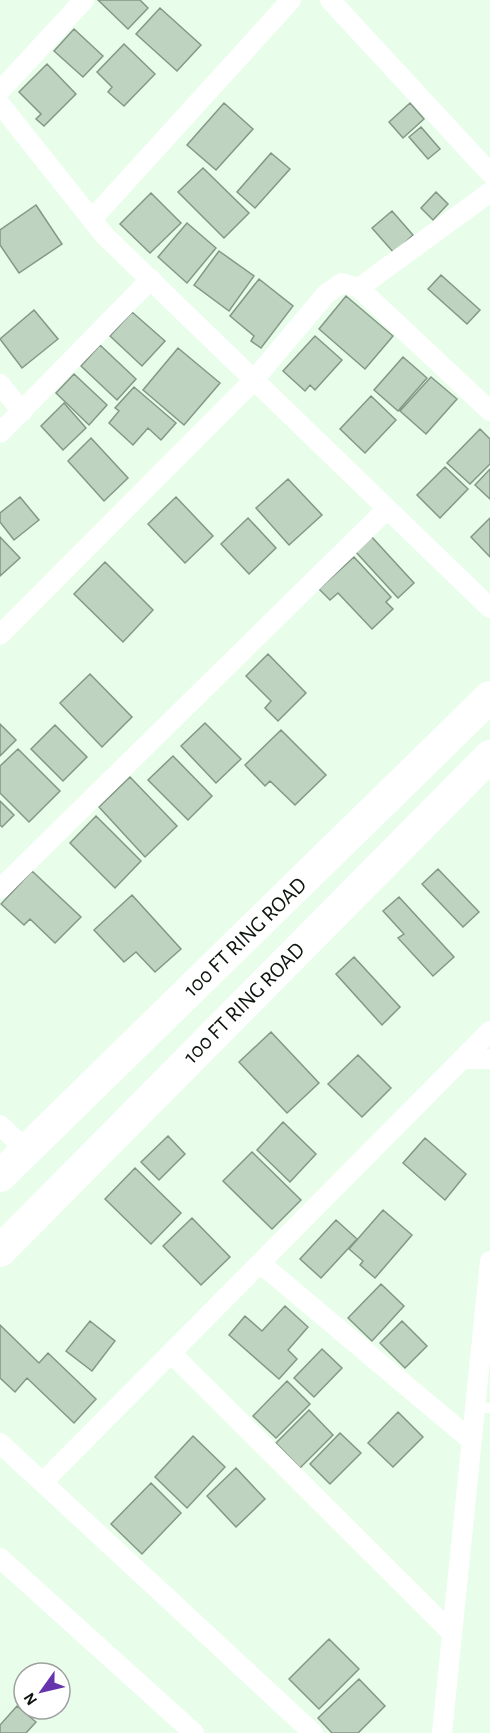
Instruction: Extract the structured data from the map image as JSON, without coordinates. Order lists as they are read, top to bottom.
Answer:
{
  "streets": {
    "main road": ["100 FT RING ROAD"]
  },
  "north": "bottom left"
}
